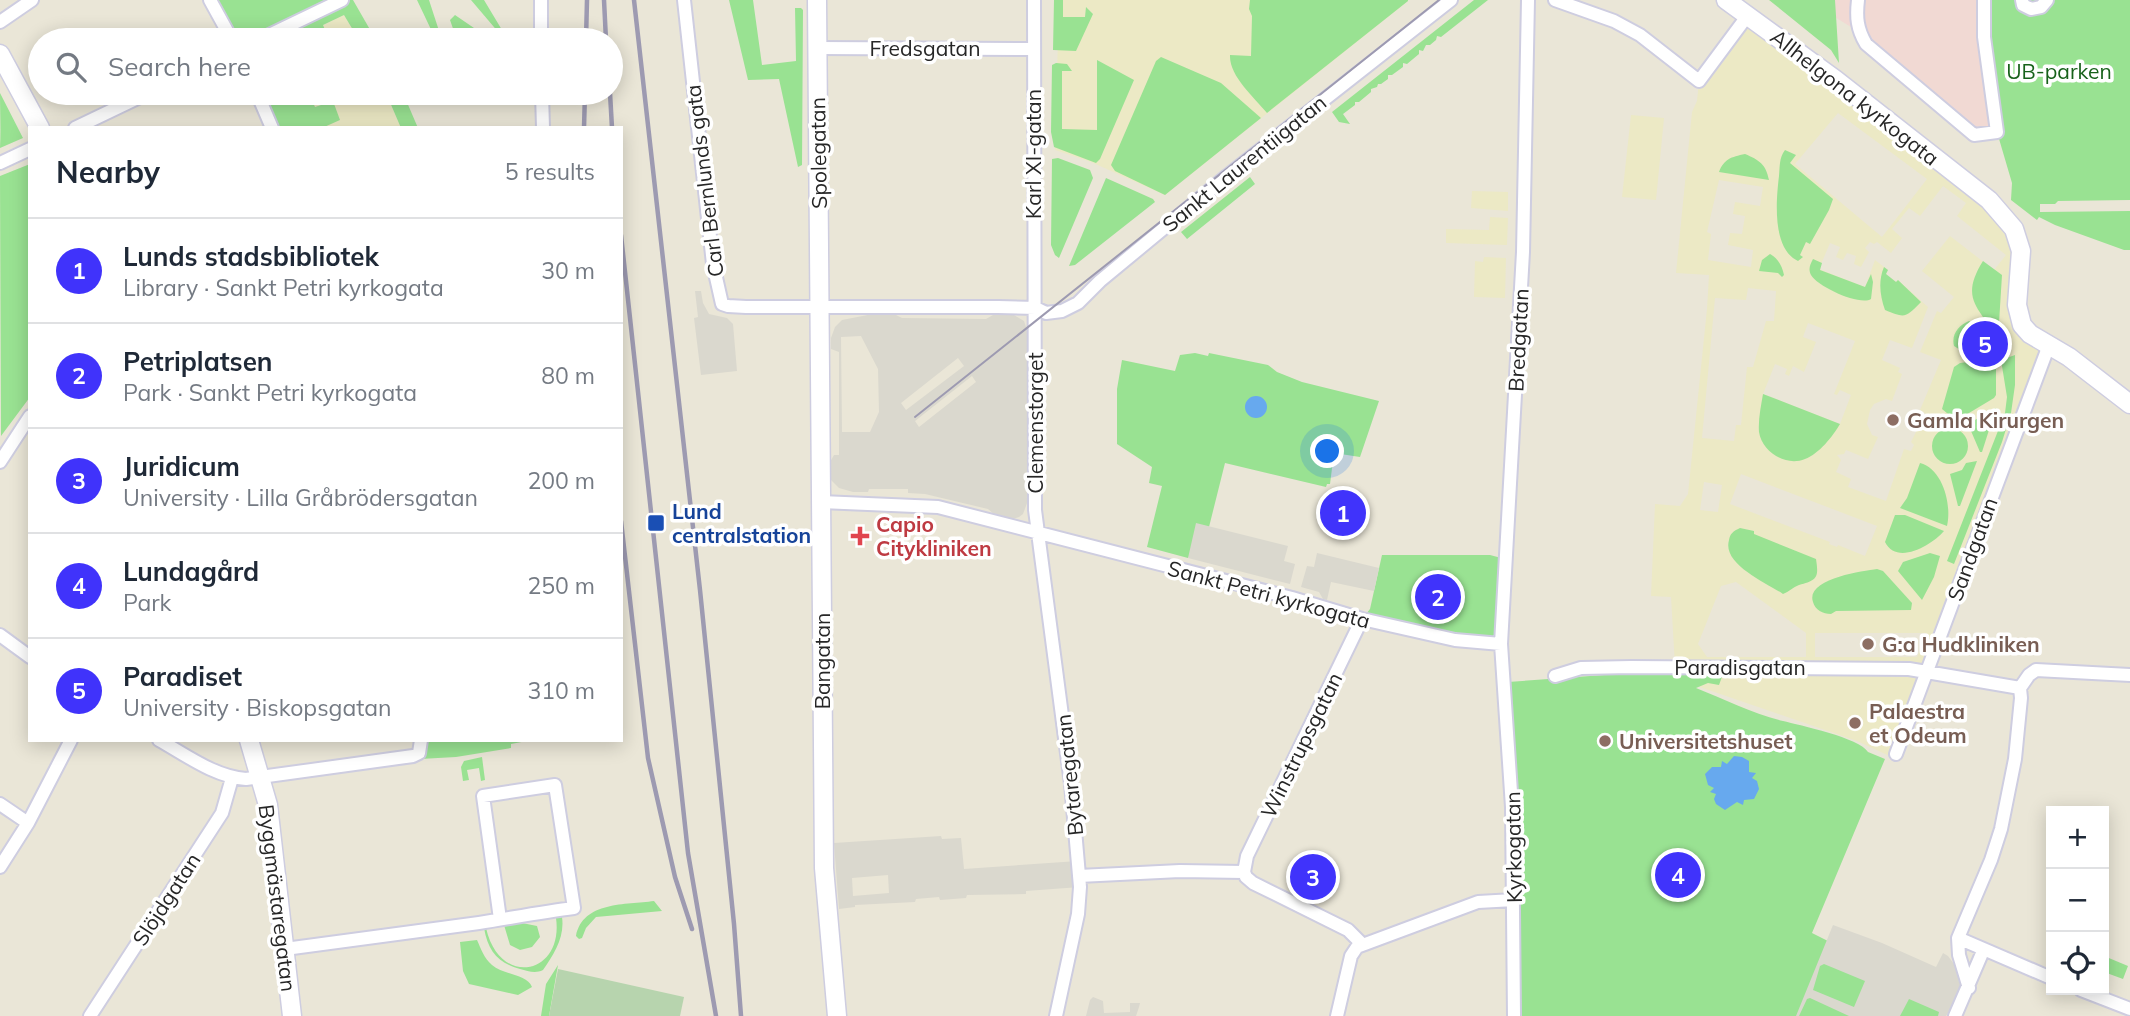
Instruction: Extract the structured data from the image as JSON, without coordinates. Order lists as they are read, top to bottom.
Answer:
{
  "streets": {
    "street": [
      "Fredsgatan",
      "Allhelgona kyrkogata",
      "Spolegatan",
      "Karl XI-gatan",
      "Sankt Laurentiigatan",
      "Carl Bernlunds gata",
      "Bredgatan",
      "Clemenstorget",
      "Sandgatan",
      "Sankt Petri kyrkogata",
      "Bangatan",
      "Paradisgatan",
      "Winstrupsgatan",
      "Bytaregatan",
      "Kyrkogatan",
      "Byggmästaregatan",
      "Slöjdgatan"
    ]
  },
  "crossings": [
    ["Fredsgatan", "Spolegatan"],
    ["Fredsgatan", "Karl XI-gatan"],
    ["Allhelgona kyrkogata", "Sandgatan"],
    ["Spolegatan", "Carl Bernlunds gata"],
    ["Spolegatan", "Bangatan"],
    ["Karl XI-gatan", "Sankt Laurentiigatan"],
    ["Karl XI-gatan", "Clemenstorget"],
    ["Sankt Laurentiigatan", "Clemenstorget"],
    ["Carl Bernlunds gata", "Bangatan"],
    ["Bredgatan", "Sankt Petri kyrkogata"],
    ["Bredgatan", "Kyrkogatan"],
    ["Clemenstorget", "Sankt Petri kyrkogata"],
    ["Clemenstorget", "Bytaregatan"],
    ["Sandgatan", "Paradisgatan"],
    ["Sankt Petri kyrkogata", "Winstrupsgatan"],
    ["Sankt Petri kyrkogata", "Bytaregatan"]
  ],
  "parks": ["UB-parken"],
  "places": {
    "other": [
      "Gamla Kirurgen",
      "G:a Hudkliniken",
      "Palaestra et Odeum",
      "Universitetshuset"
    ],
    "transit": ["Lund centralstation"],
    "health": ["Capio Citykliniken"]
  },
  "page": {
    "search": "Search here",
    "heading": ["Nearby", "5 results"],
    "list": [
      {
        "mark": "1",
        "name": "Lunds stadsbibliotek",
        "note": "Library · Sankt Petri kyrkogata",
        "value": "30 m"
      },
      {
        "mark": "2",
        "name": "Petriplatsen",
        "note": "Park · Sankt Petri kyrkogata",
        "value": "80 m"
      },
      {
        "mark": "3",
        "name": "Juridicum",
        "note": "University · Lilla Gråbrödersgatan",
        "value": "200 m"
      },
      {
        "mark": "4",
        "name": "Lundagård",
        "note": "Park",
        "value": "250 m"
      },
      {
        "mark": "5",
        "name": "Paradiset",
        "note": "University · Biskopsgatan",
        "value": "310 m"
      }
    ],
    "pins": [
      "5",
      "1",
      "2",
      "4",
      "3"
    ],
    "map_buttons": ["+", "−"]
  }
}
